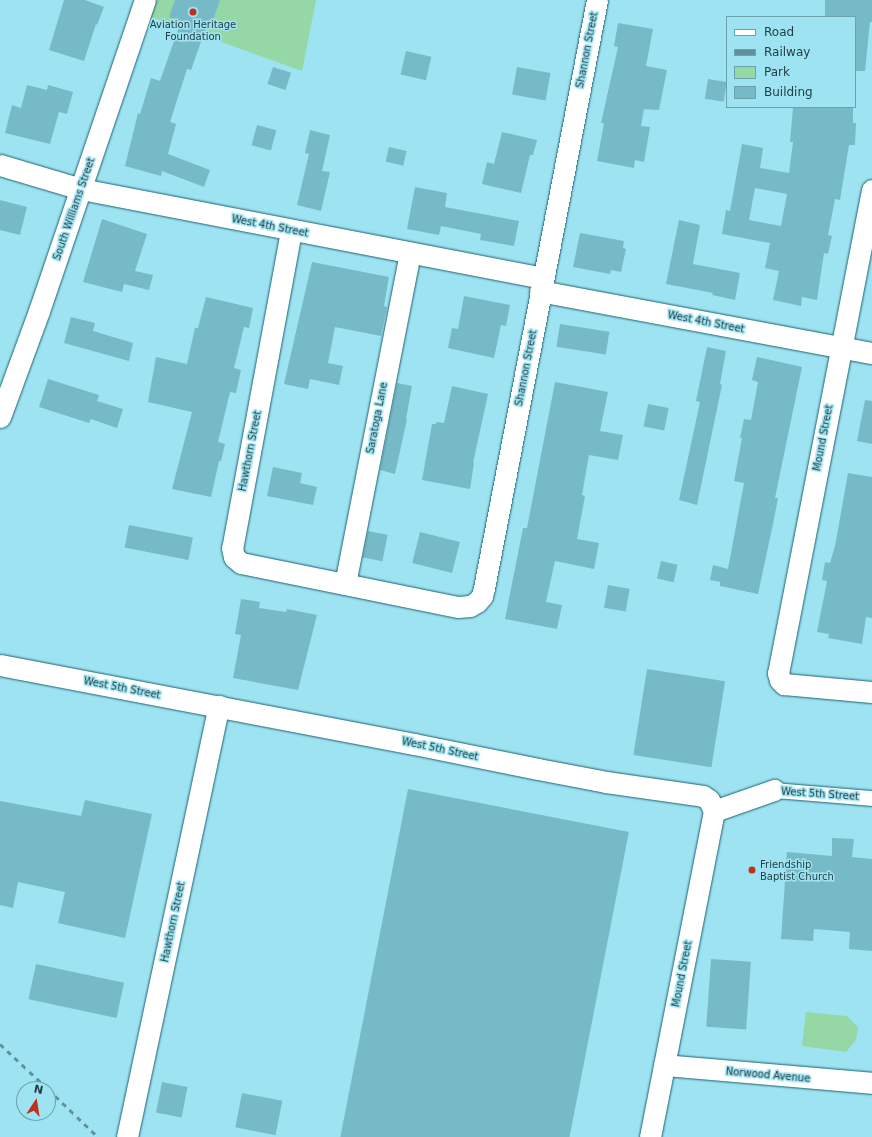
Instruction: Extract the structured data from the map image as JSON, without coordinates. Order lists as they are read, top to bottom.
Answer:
{
  "streets": {
    "street": [
      "Shannon Street",
      "South Williams Street",
      "West 4th Street",
      "Saratoga Lane",
      "Mound Street",
      "Hawthorn Street",
      "West 5th Street",
      "Norwood Avenue"
    ]
  },
  "crossings": [
    ["Shannon Street", "West 4th Street"],
    ["Shannon Street", "Saratoga Lane"],
    ["Shannon Street", "Hawthorn Street"],
    ["South Williams Street", "West 4th Street"],
    ["West 4th Street", "Saratoga Lane"],
    ["West 4th Street", "Mound Street"],
    ["West 4th Street", "Hawthorn Street"],
    ["Saratoga Lane", "Hawthorn Street"],
    ["Mound Street", "West 5th Street"],
    ["Mound Street", "Norwood Avenue"],
    ["Hawthorn Street", "West 5th Street"]
  ],
  "places": ["Aviation Heritage Foundation", "Friendship Baptist Church"],
  "legend": [
    "Road",
    "Railway",
    "Park",
    "Building"
  ],
  "north": "top"
}
